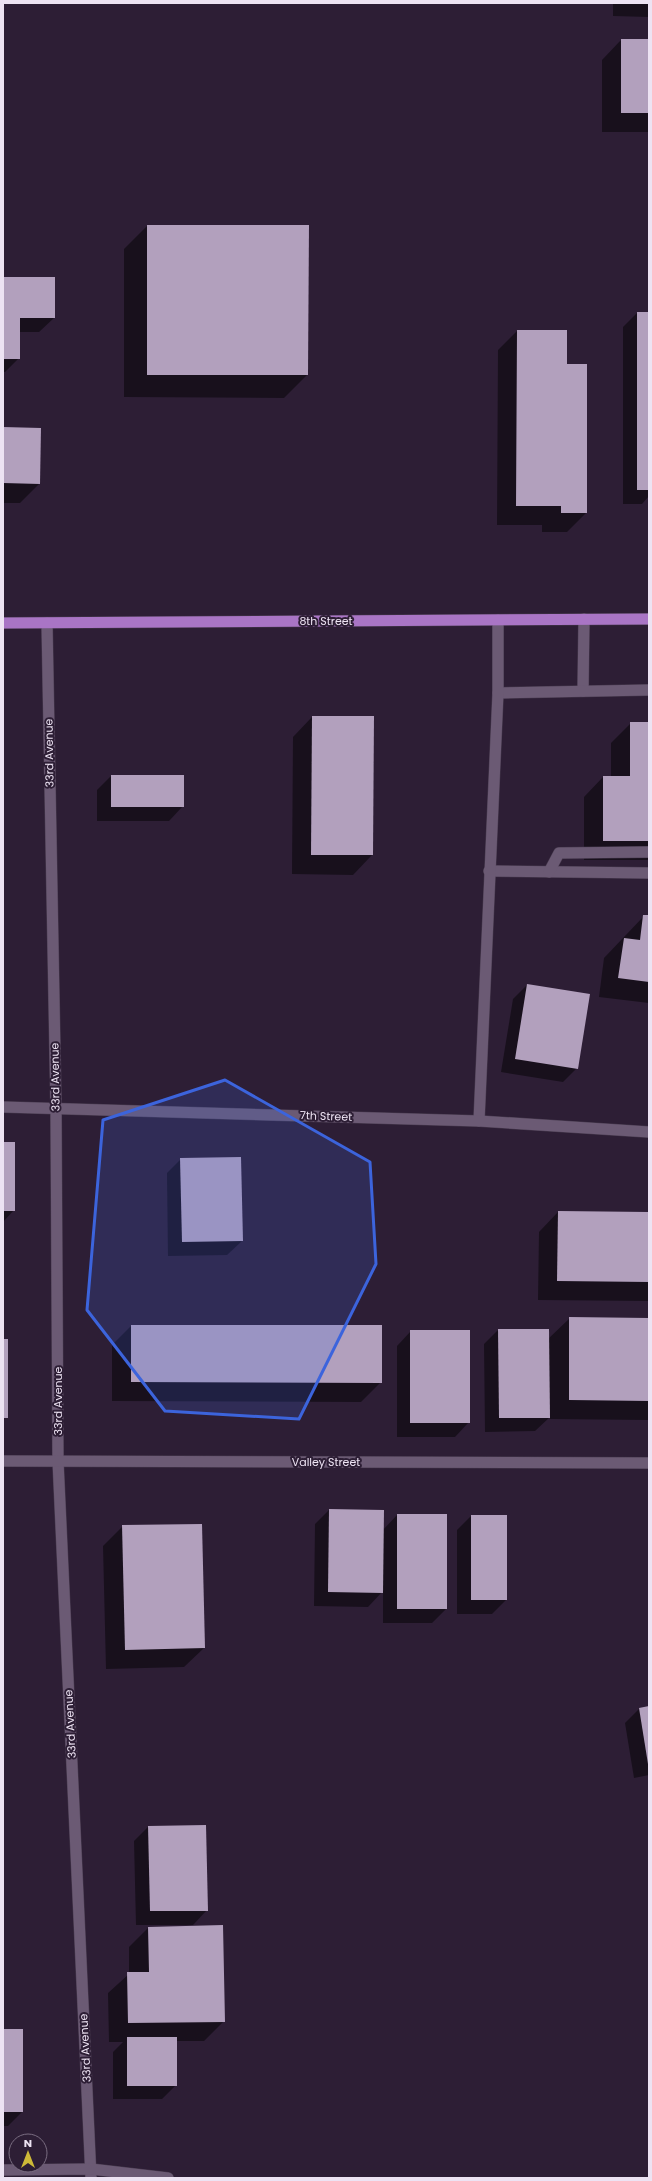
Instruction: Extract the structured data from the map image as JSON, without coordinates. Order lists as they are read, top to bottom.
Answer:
{
  "streets": {
    "main road": ["8th Street"],
    "street": ["33rd Avenue", "7th Street", "Valley Street"]
  },
  "crossings": [
    ["8th Street", "33rd Avenue"],
    ["33rd Avenue", "7th Street"],
    ["33rd Avenue", "Valley Street"]
  ],
  "north": "top"
}
